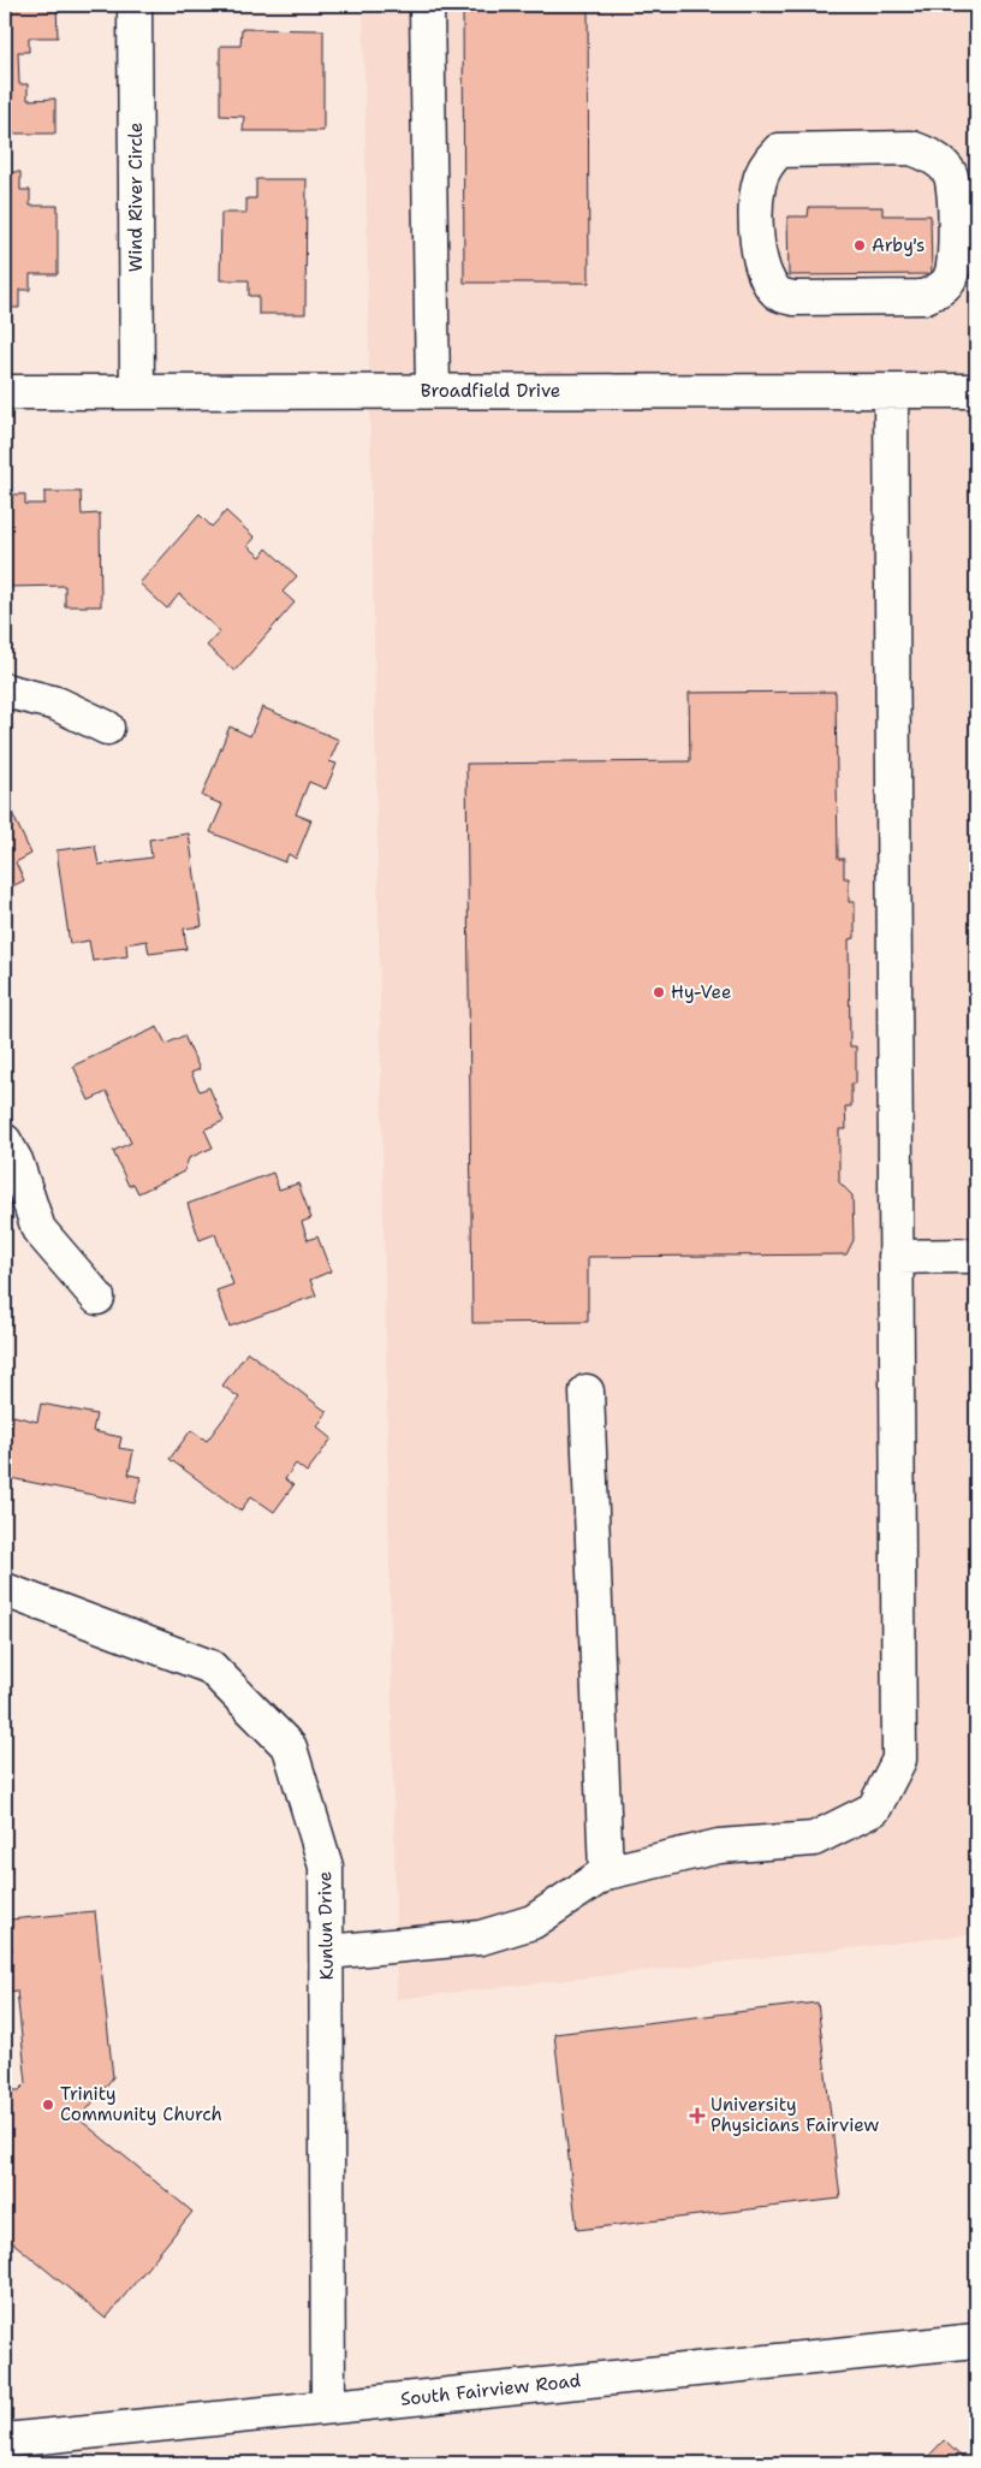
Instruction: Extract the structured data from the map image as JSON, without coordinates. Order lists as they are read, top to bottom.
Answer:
{
  "streets": {
    "street": [
      "Wind River Circle",
      "Broadfield Drive",
      "Kunlun Drive",
      "South Fairview Road"
    ]
  },
  "crossings": [
    ["Wind River Circle", "Broadfield Drive"],
    ["Kunlun Drive", "South Fairview Road"]
  ],
  "places": {
    "other": ["Arby's", "Hy-Vee", "Trinity Community Church"],
    "health": ["University Physicians Fairview"]
  }
}
